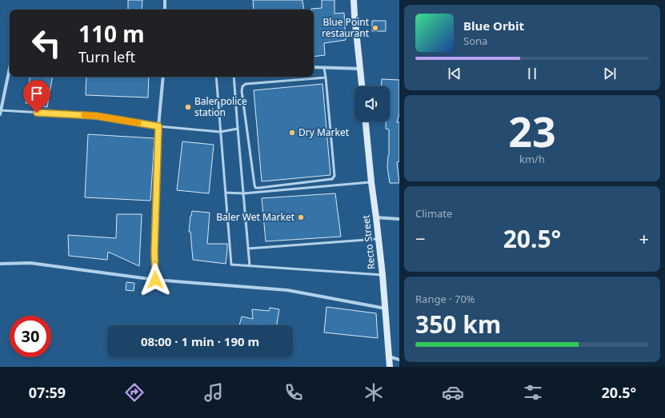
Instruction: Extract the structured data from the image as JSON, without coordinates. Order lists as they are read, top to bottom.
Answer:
{
  "streets": {
    "street": ["Recto Street"]
  },
  "places": [
    "Blue Point restaurant",
    "Baler police station",
    "Dry Market",
    "Baler Wet Market"
  ],
  "page": {
    "turn": ["110 m", "Turn left"],
    "song": ["Blue Orbit", "Sona"],
    "tile": [
      ["23", "km/h"],
      "Climate",
      ["Range · 70%", "350 km"]
    ],
    "heat": ["−", "20.5°", "+"],
    "limit": "30",
    "trip": "08:00 · 1 min · 190 m",
    "tabs": ["07:59", "20.5°"]
  }
}
